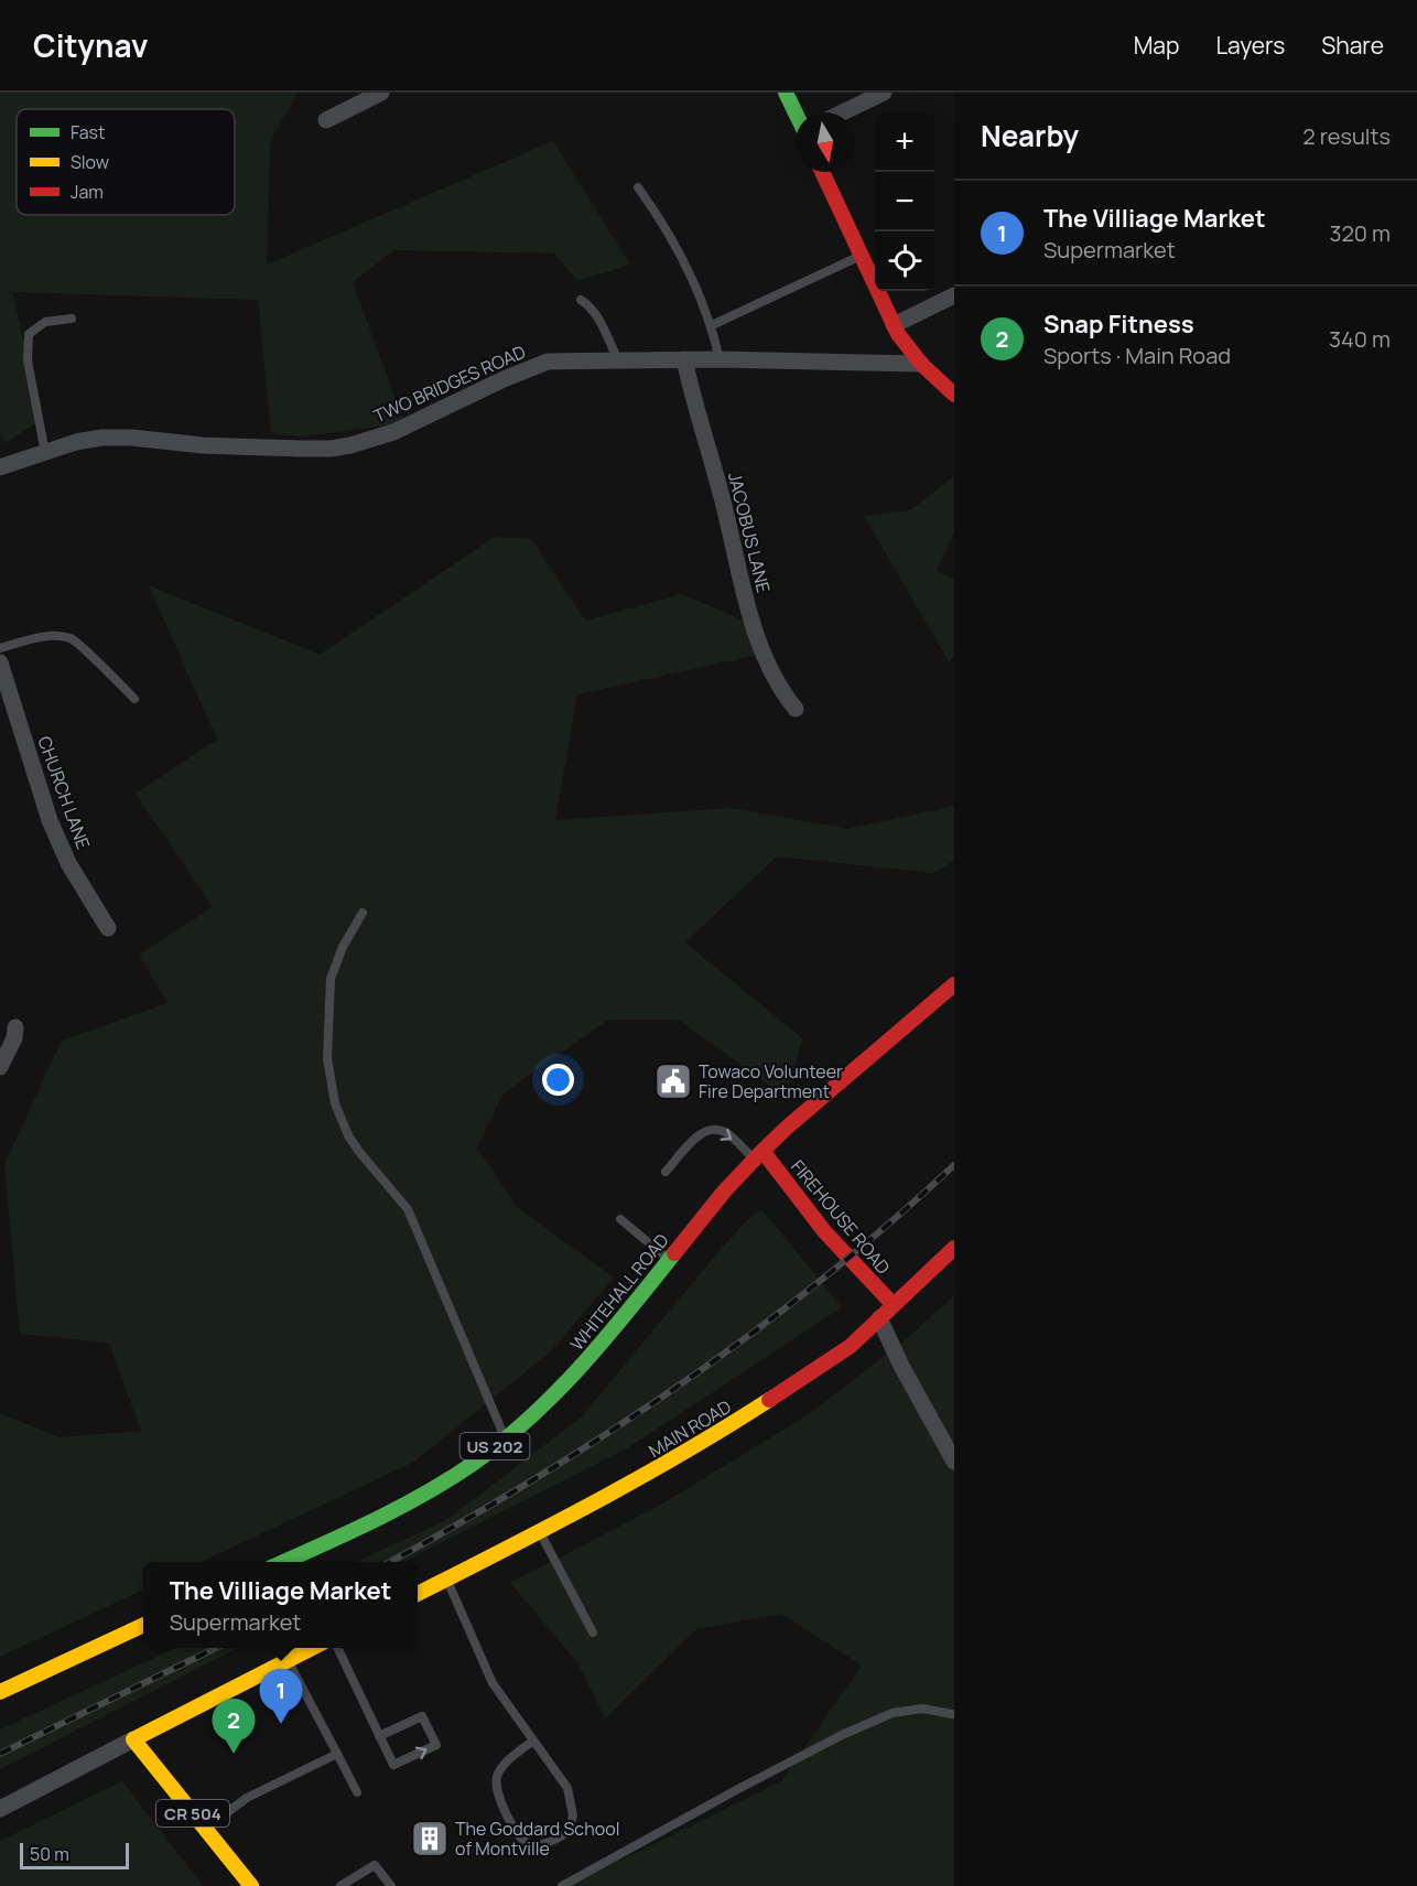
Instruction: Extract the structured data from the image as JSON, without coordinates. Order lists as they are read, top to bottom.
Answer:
{
  "streets": {
    "main road": [
      "FIREHOUSE ROAD",
      "WHITEHALL ROAD",
      "MAIN ROAD",
      "US 202",
      "CR 504"
    ],
    "street": ["TWO BRIDGES ROAD", "JACOBUS LANE", "CHURCH LANE"]
  },
  "crossings": [
    ["TWO BRIDGES ROAD", "JACOBUS LANE"],
    ["FIREHOUSE ROAD", "WHITEHALL ROAD"],
    ["FIREHOUSE ROAD", "MAIN ROAD"]
  ],
  "places": {
    "public building": ["Towaco Volunteer Fire Department"],
    "building": ["The Goddard School of Montville"]
  },
  "legend": ["Fast", "Slow", "Jam"],
  "scale_bar": "50 m",
  "north": "bottom",
  "page": {
    "header": "Citynav",
    "nav": ["Map", "Layers", "Share"],
    "heading": ["Nearby", "2 results"],
    "map_buttons": ["+", "−"],
    "list": [
      {
        "mark": "1",
        "name": "The Villiage Market",
        "note": "Supermarket",
        "value": "320 m"
      },
      {
        "mark": "2",
        "name": "Snap Fitness",
        "note": "Sports · Main Road",
        "value": "340 m"
      }
    ],
    "popup": ["The Villiage Market", "Supermarket"],
    "pins": ["1", "2"],
    "scale": "50 m"
  }
}
